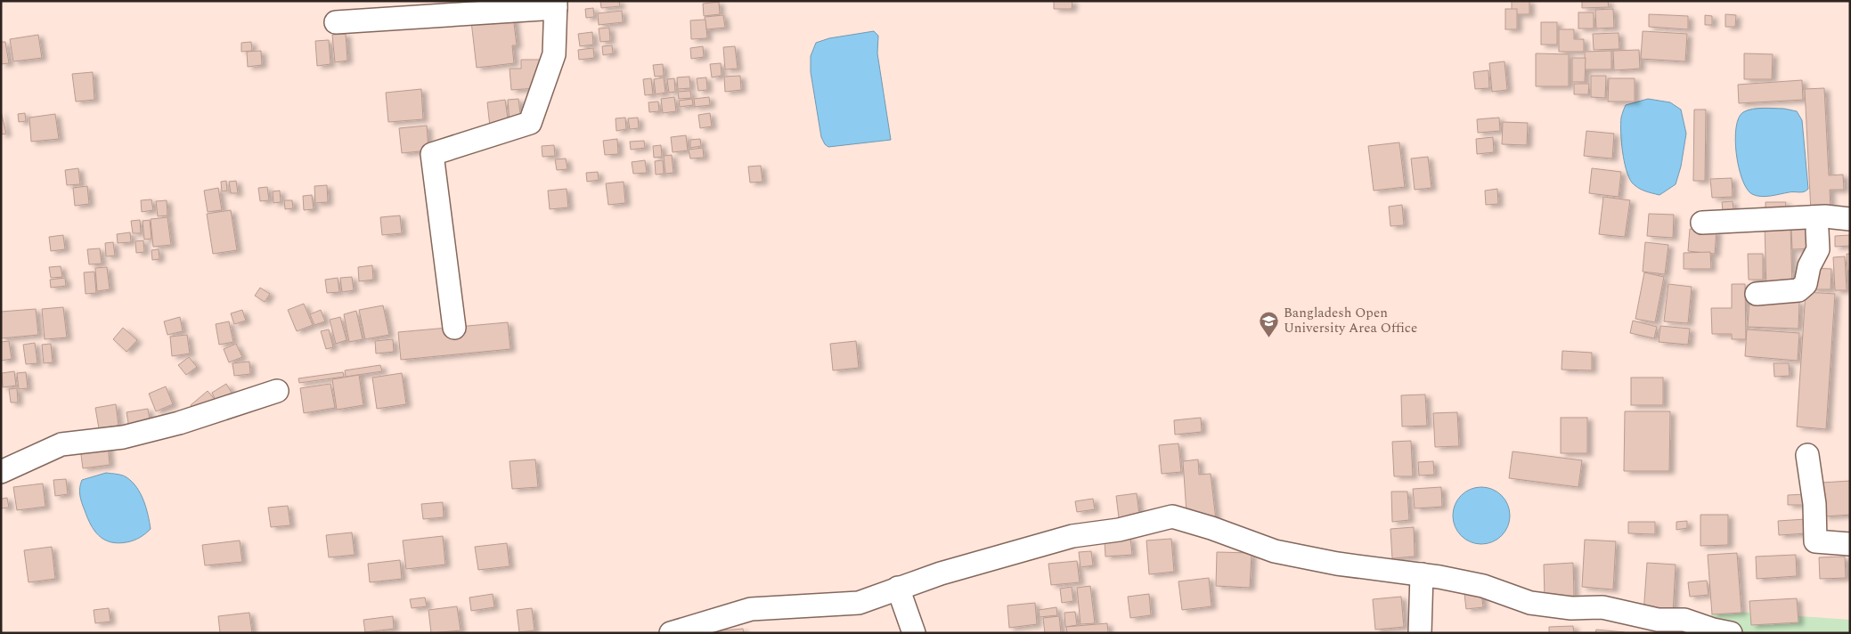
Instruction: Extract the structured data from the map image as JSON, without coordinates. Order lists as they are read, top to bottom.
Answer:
{
  "places": {
    "school or university": ["Bangladesh Open University Area Office"]
  }
}
